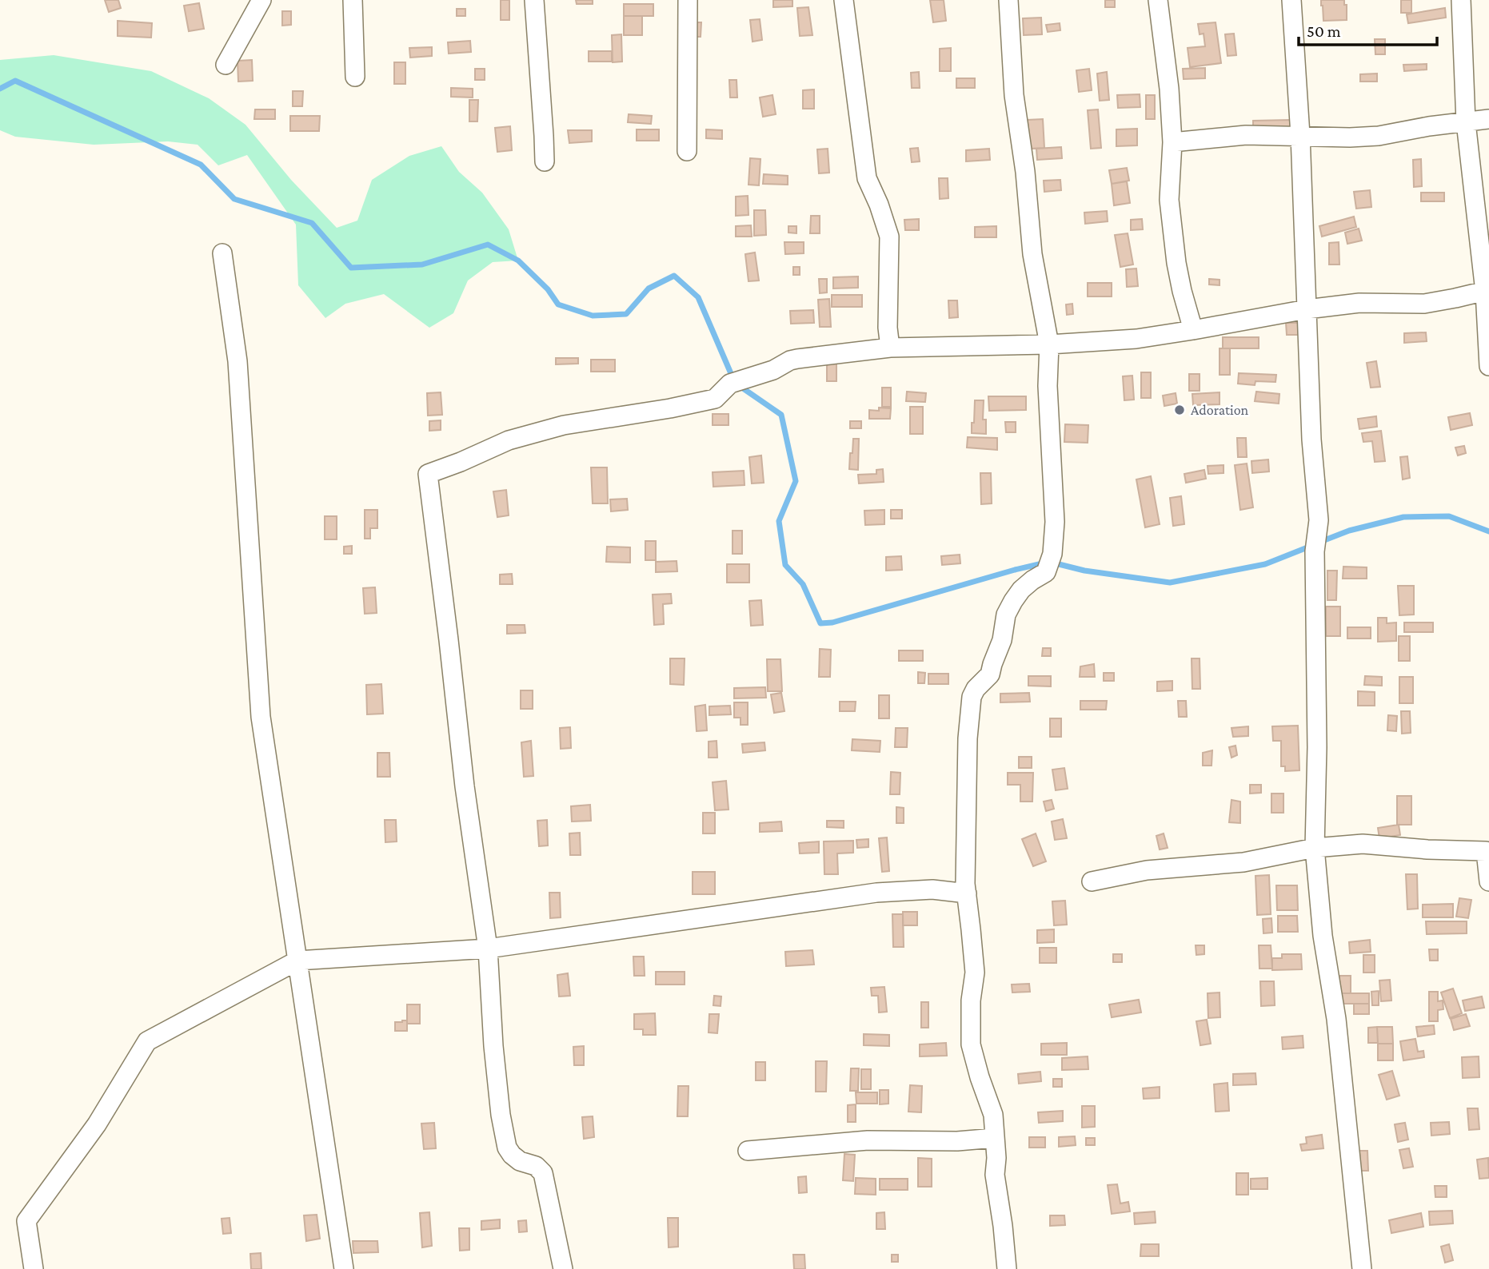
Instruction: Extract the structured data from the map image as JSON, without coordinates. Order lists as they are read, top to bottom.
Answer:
{
  "places": ["Adoration"],
  "scale_bar": "50 m"
}
